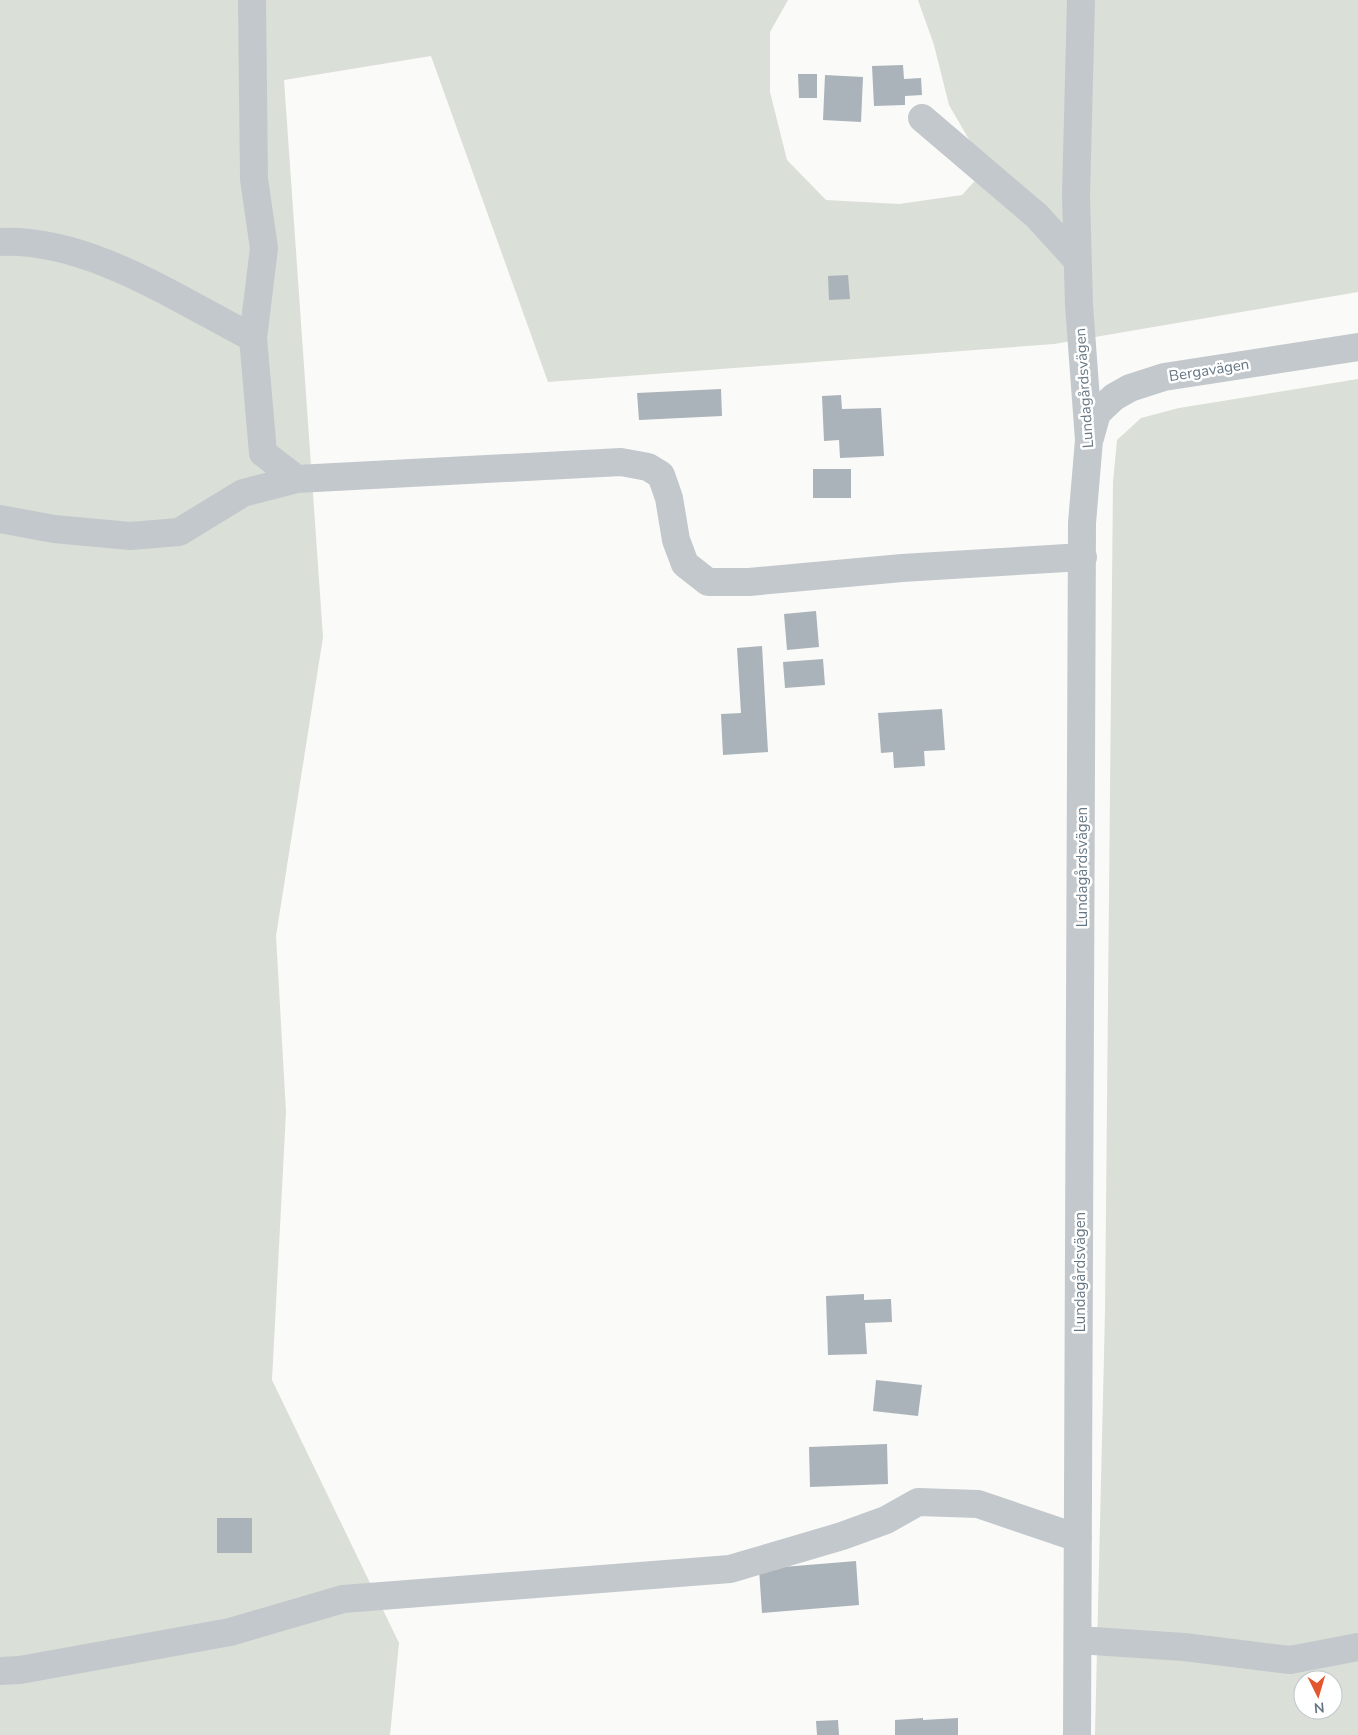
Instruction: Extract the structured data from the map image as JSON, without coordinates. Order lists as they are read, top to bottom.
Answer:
{
  "streets": {
    "street": ["Bergavägen", "Lundagårdsvägen"]
  },
  "crossings": [
    ["Bergavägen", "Lundagårdsvägen"]
  ],
  "north": "bottom"
}
